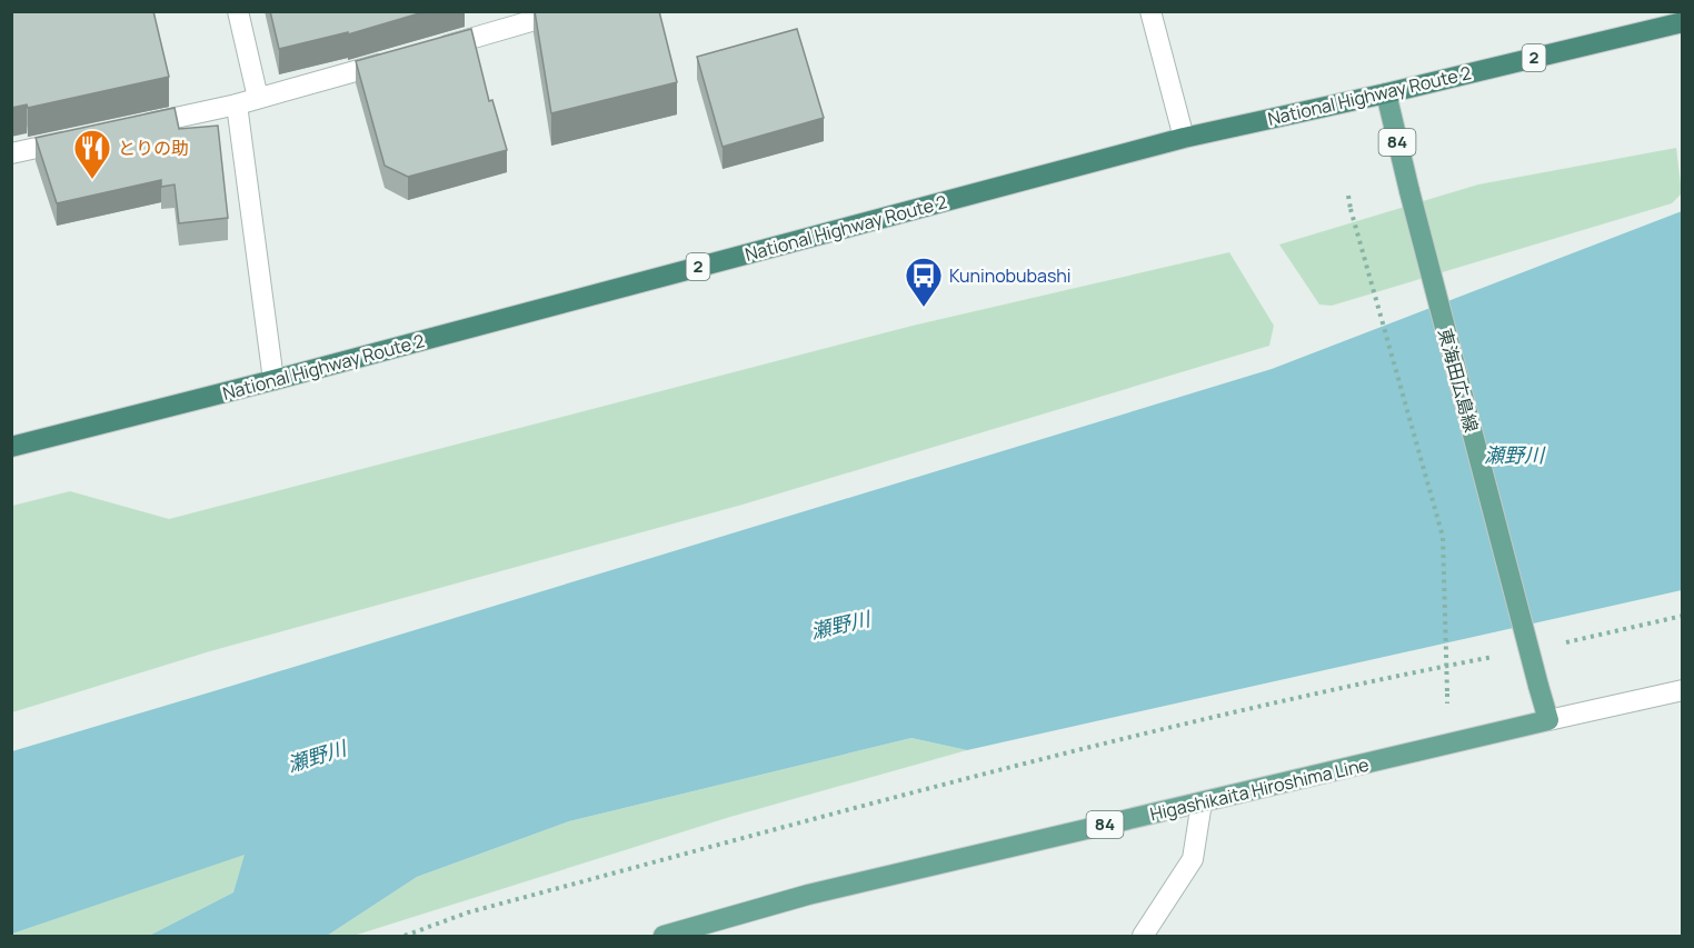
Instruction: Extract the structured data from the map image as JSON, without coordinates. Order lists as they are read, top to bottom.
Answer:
{
  "streets": {
    "highway": ["2", "National Highway Route 2"],
    "main road": ["84", "東海田広島線", "Higashikaita Hiroshima Line"]
  },
  "crossings": [
    ["National Highway Route 2", "東海田広島線"],
    ["東海田広島線", "Higashikaita Hiroshima Line"]
  ],
  "water": ["瀬野川"],
  "places": {
    "restaurant": ["とりの助"],
    "bus stop": ["Kuninobubashi"]
  }
}
